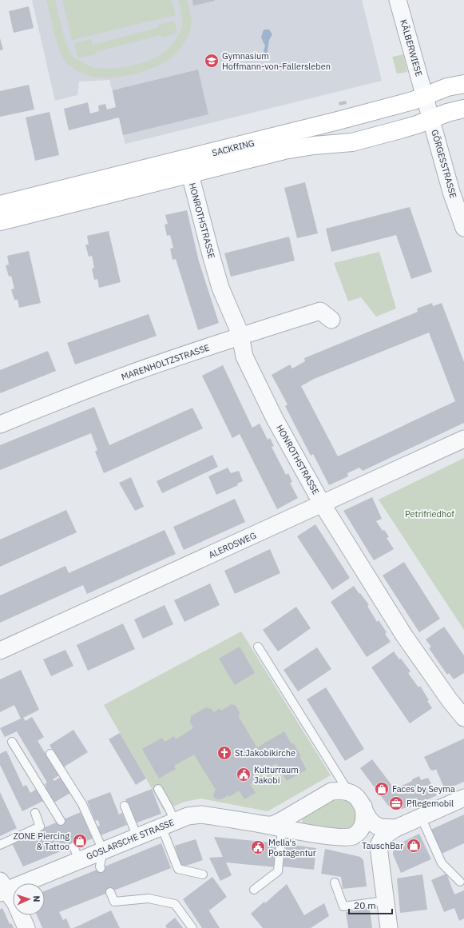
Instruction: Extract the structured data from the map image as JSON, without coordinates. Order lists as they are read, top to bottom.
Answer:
{
  "streets": {
    "main road": ["SACKRING"],
    "street": [
      "KÄLBERWIESE",
      "GÖRGESSTRASSE",
      "HONROTHSTRASSE",
      "MARENHOLTZSTRASSE",
      "ALERDSWEG",
      "GOSLARSCHE STRASSE"
    ]
  },
  "crossings": [
    ["KÄLBERWIESE", "SACKRING"],
    ["KÄLBERWIESE", "GÖRGESSTRASSE"],
    ["SACKRING", "GÖRGESSTRASSE"],
    ["SACKRING", "HONROTHSTRASSE"],
    ["HONROTHSTRASSE", "MARENHOLTZSTRASSE"],
    ["HONROTHSTRASSE", "ALERDSWEG"]
  ],
  "parks": ["Petrifriedhof"],
  "places": {
    "school or university": ["Gymnasium Hoffmann-von-Fallersleben"],
    "church": ["St.Jakobikirche"],
    "public building": ["Kulturraum Jakobi", "Mella's Postagentur"],
    "shop": ["Faces by Seyma", "ZONE Piercing & Tattoo", "TauschBar"],
    "office": ["Pflegemobil"]
  },
  "scale_bar": "20 m",
  "north": "right"
}
